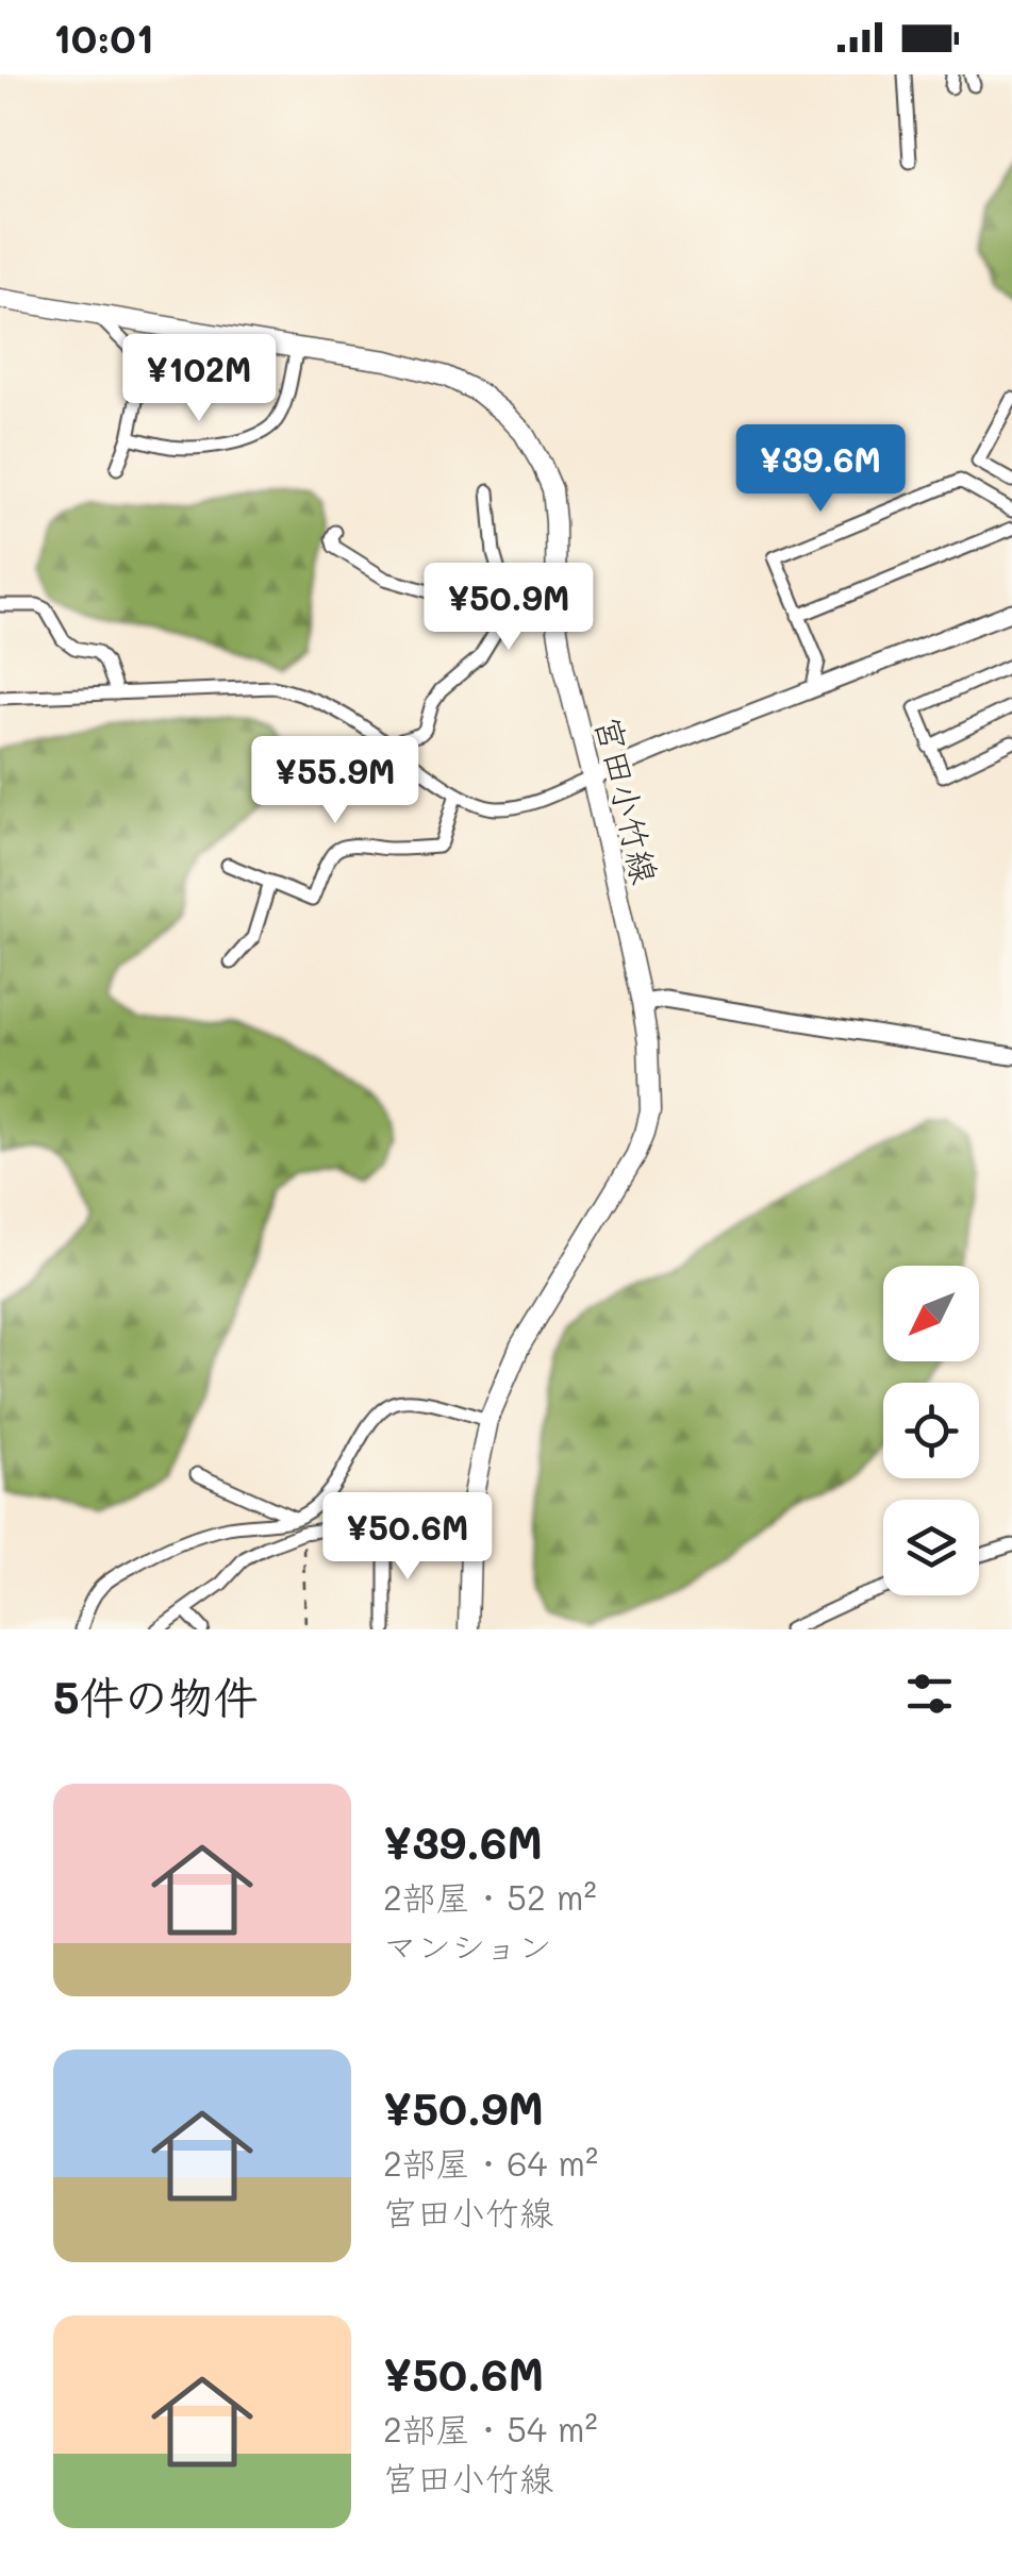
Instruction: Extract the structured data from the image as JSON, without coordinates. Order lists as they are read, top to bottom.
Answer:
{
  "streets": {
    "main road": ["宮田小竹線"]
  },
  "north": "bottom left",
  "page": {
    "status": "10:01",
    "price": [
      "¥102M",
      "¥39.6M",
      "¥50.9M",
      "¥55.9M",
      "¥50.6M"
    ],
    "heading": "5件の物件",
    "list": [
      {
        "name": "¥39.6M",
        "note": "2部屋 · 52 m² · マンション"
      },
      {
        "name": "¥50.9M",
        "note": "2部屋 · 64 m² · 宮田小竹線"
      },
      {
        "name": "¥50.6M",
        "note": "2部屋 · 54 m² · 宮田小竹線"
      }
    ]
  }
}
